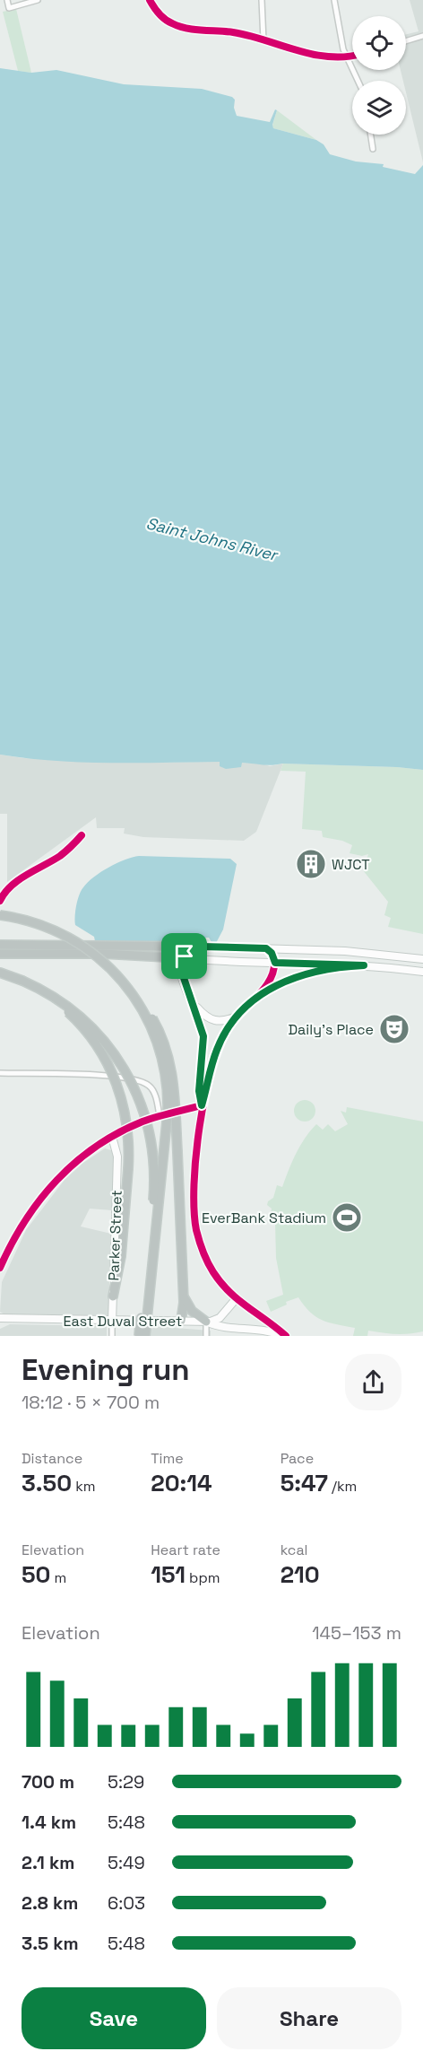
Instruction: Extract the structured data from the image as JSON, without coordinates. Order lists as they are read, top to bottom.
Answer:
{
  "streets": {
    "street": ["Parker Street", "East Duval Street"]
  },
  "crossings": [
    ["Parker Street", "East Duval Street"]
  ],
  "water": ["Saint Johns River"],
  "places": {
    "building": ["WJCT"],
    "theatre": ["Daily's Place"],
    "sports": ["EverBank Stadium"]
  },
  "page": {
    "heading": ["Evening run", "18:12 · 5 × 700 m"],
    "stats": [
      ["Distance", "3.50 km"],
      ["Time", "20:14"],
      ["Pace", "5:47 /km"],
      ["Elevation", "50 m"],
      ["Heart rate", "151 bpm"],
      ["kcal", "210"]
    ],
    "chart": ["Elevation", "145–153 m"],
    "list": [
      {
        "name": "700 m",
        "note": "5:29"
      },
      {
        "name": "1.4 km",
        "note": "5:48"
      },
      {
        "name": "2.1 km",
        "note": "5:49"
      },
      {
        "name": "2.8 km",
        "note": "6:03"
      },
      {
        "name": "3.5 km",
        "note": "5:48"
      }
    ],
    "buttons": ["Save", "Share"]
  }
}
